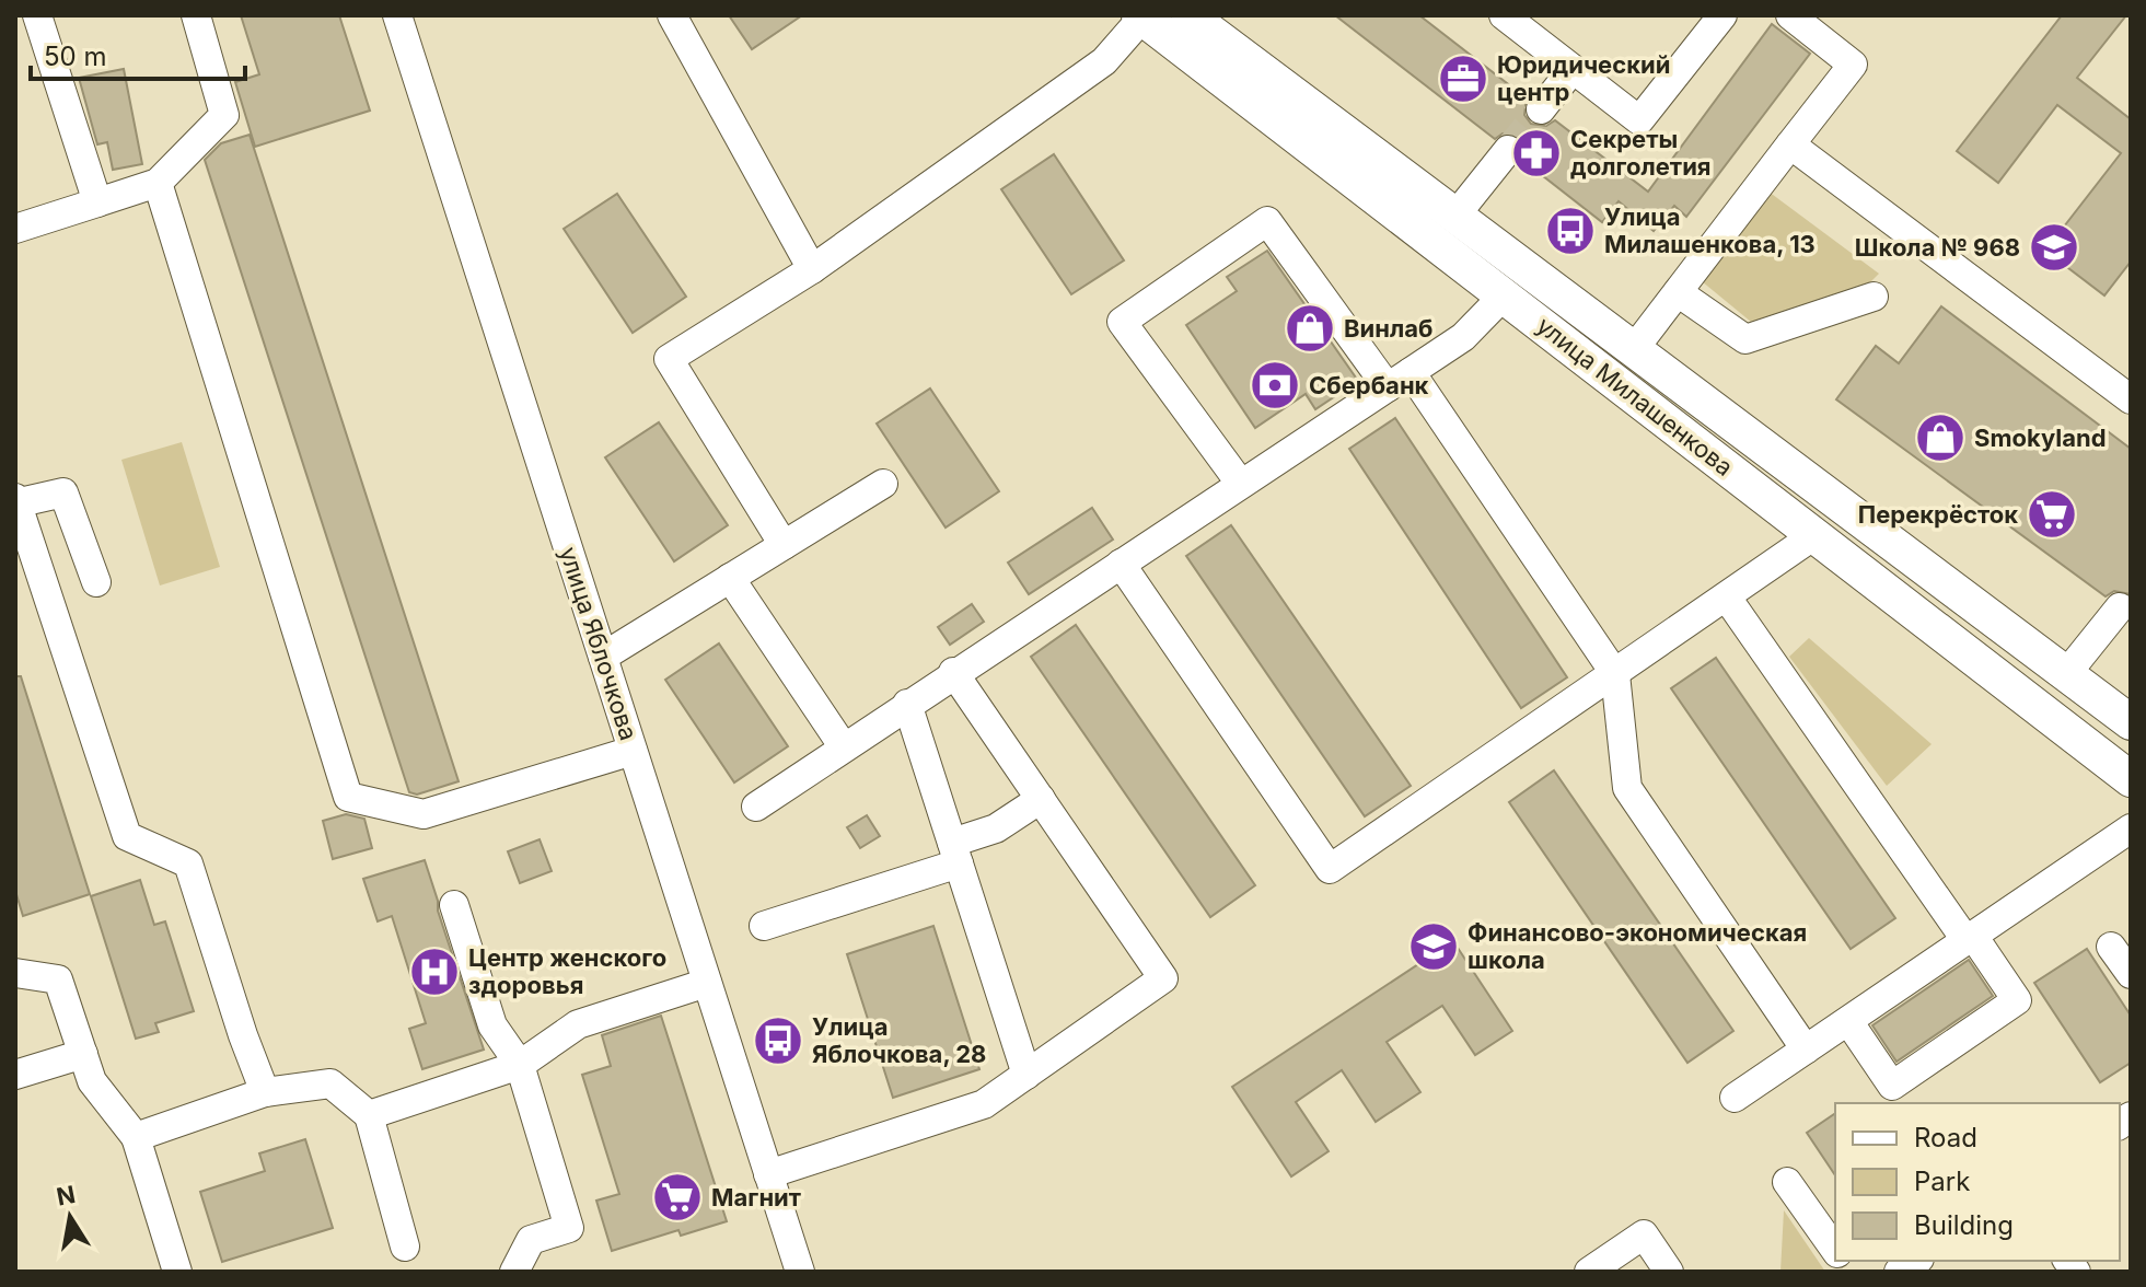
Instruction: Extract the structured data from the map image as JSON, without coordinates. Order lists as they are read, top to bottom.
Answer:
{
  "streets": {
    "main road": ["улица Милашенкова"],
    "street": ["улица Яблочкова"]
  },
  "places": {
    "office": ["Юридический центр"],
    "pharmacy": ["Секреты долголетия"],
    "bus stop": ["Улица Милашенкова, 13", "Улица Яблочкова, 28"],
    "school or university": ["Школа № 968", "Финансово-экономическая школа"],
    "shop": ["Винлаб", "Smokyland"],
    "bank": ["Сбербанк"],
    "supermarket": ["Перекрёсток", "Магнит"],
    "hospital": ["Центр женского здоровья"]
  },
  "legend": ["Road", "Park", "Building"],
  "scale_bar": "50 m",
  "north": "top"
}
